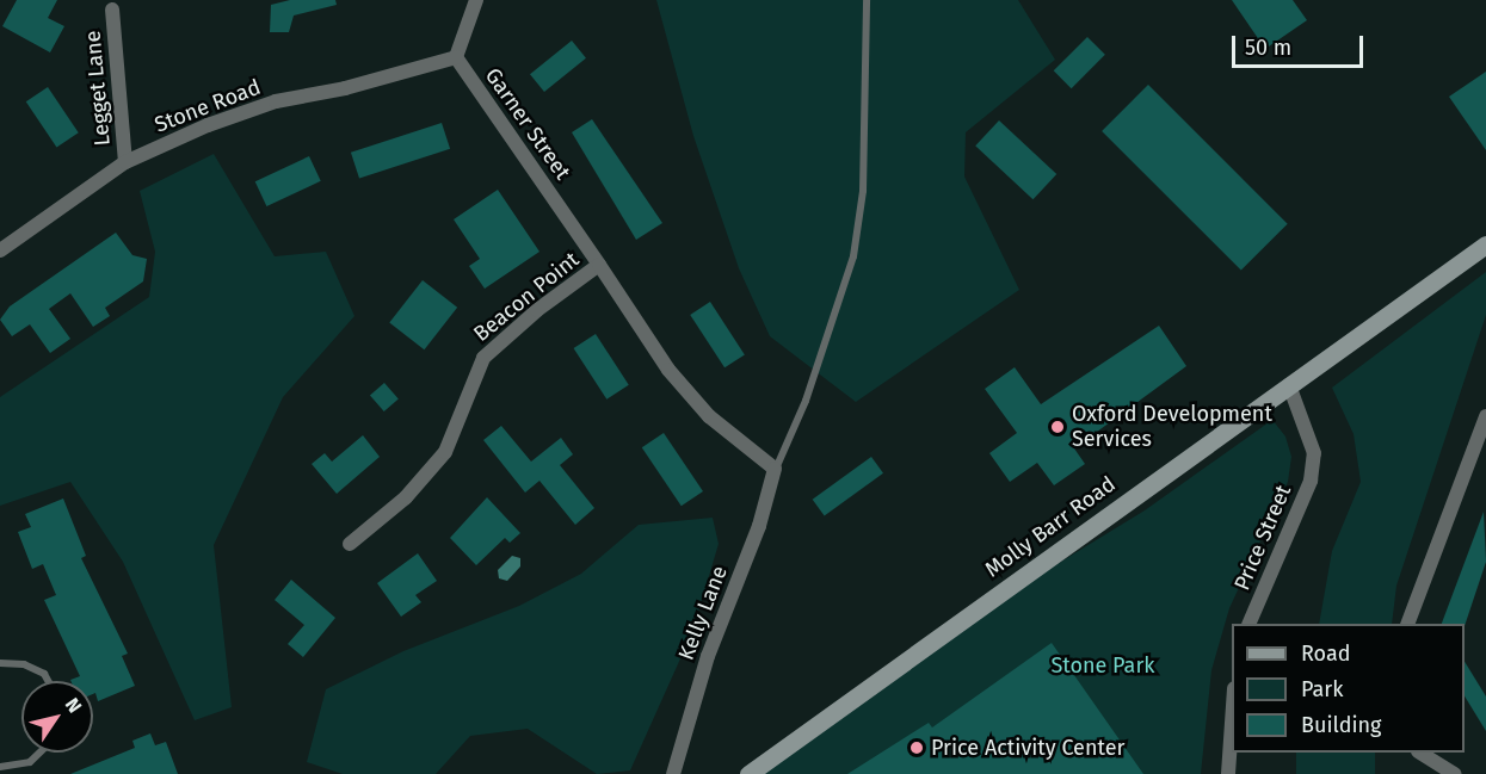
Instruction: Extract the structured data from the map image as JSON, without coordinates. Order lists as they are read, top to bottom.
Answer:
{
  "streets": {
    "main road": ["Molly Barr Road"],
    "street": [
      "Legget Lane",
      "Stone Road",
      "Garner Street",
      "Beacon Point",
      "Price Street",
      "Kelly Lane"
    ]
  },
  "crossings": [
    ["Legget Lane", "Stone Road"],
    ["Stone Road", "Garner Street"],
    ["Garner Street", "Beacon Point"],
    ["Beacon Point", "Kelly Lane"],
    ["Molly Barr Road", "Price Street"]
  ],
  "parks": ["Stone Park"],
  "places": ["Oxford Development Services", "Price Activity Center"],
  "legend": ["Road", "Park", "Building"],
  "scale_bar": "50 m",
  "north": "top right"
}
